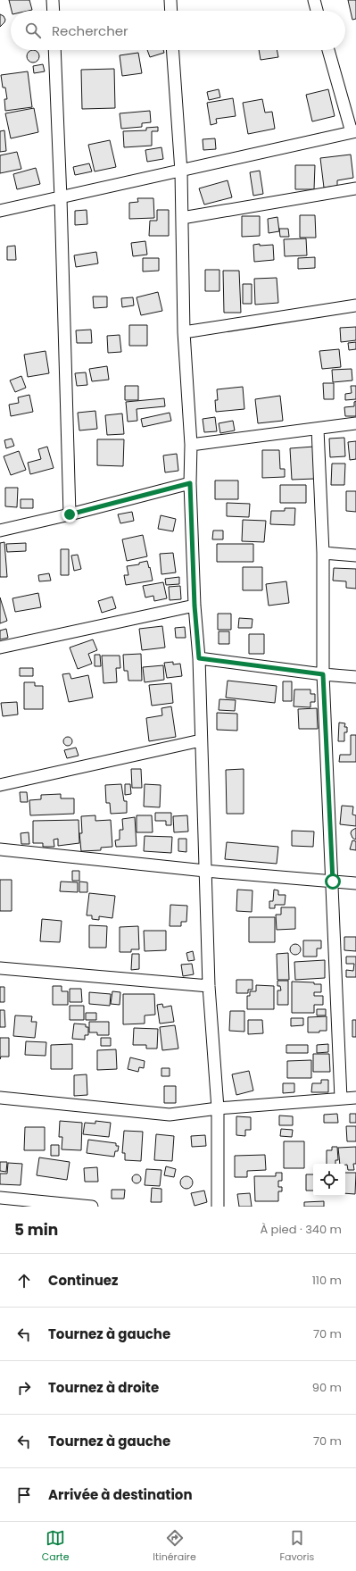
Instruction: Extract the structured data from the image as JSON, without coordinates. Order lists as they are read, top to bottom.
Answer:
{
  "page": {
    "search": "Rechercher",
    "heading": ["5 min", "À pied · 340 m"],
    "list": [
      ["Continuez", "110 m"],
      ["Tournez à gauche", "70 m"],
      ["Tournez à droite", "90 m"],
      ["Tournez à gauche", "70 m"],
      "Arrivée à destination"
    ],
    "nav": ["Carte", "Itinéraire", "Favoris"]
  }
}
